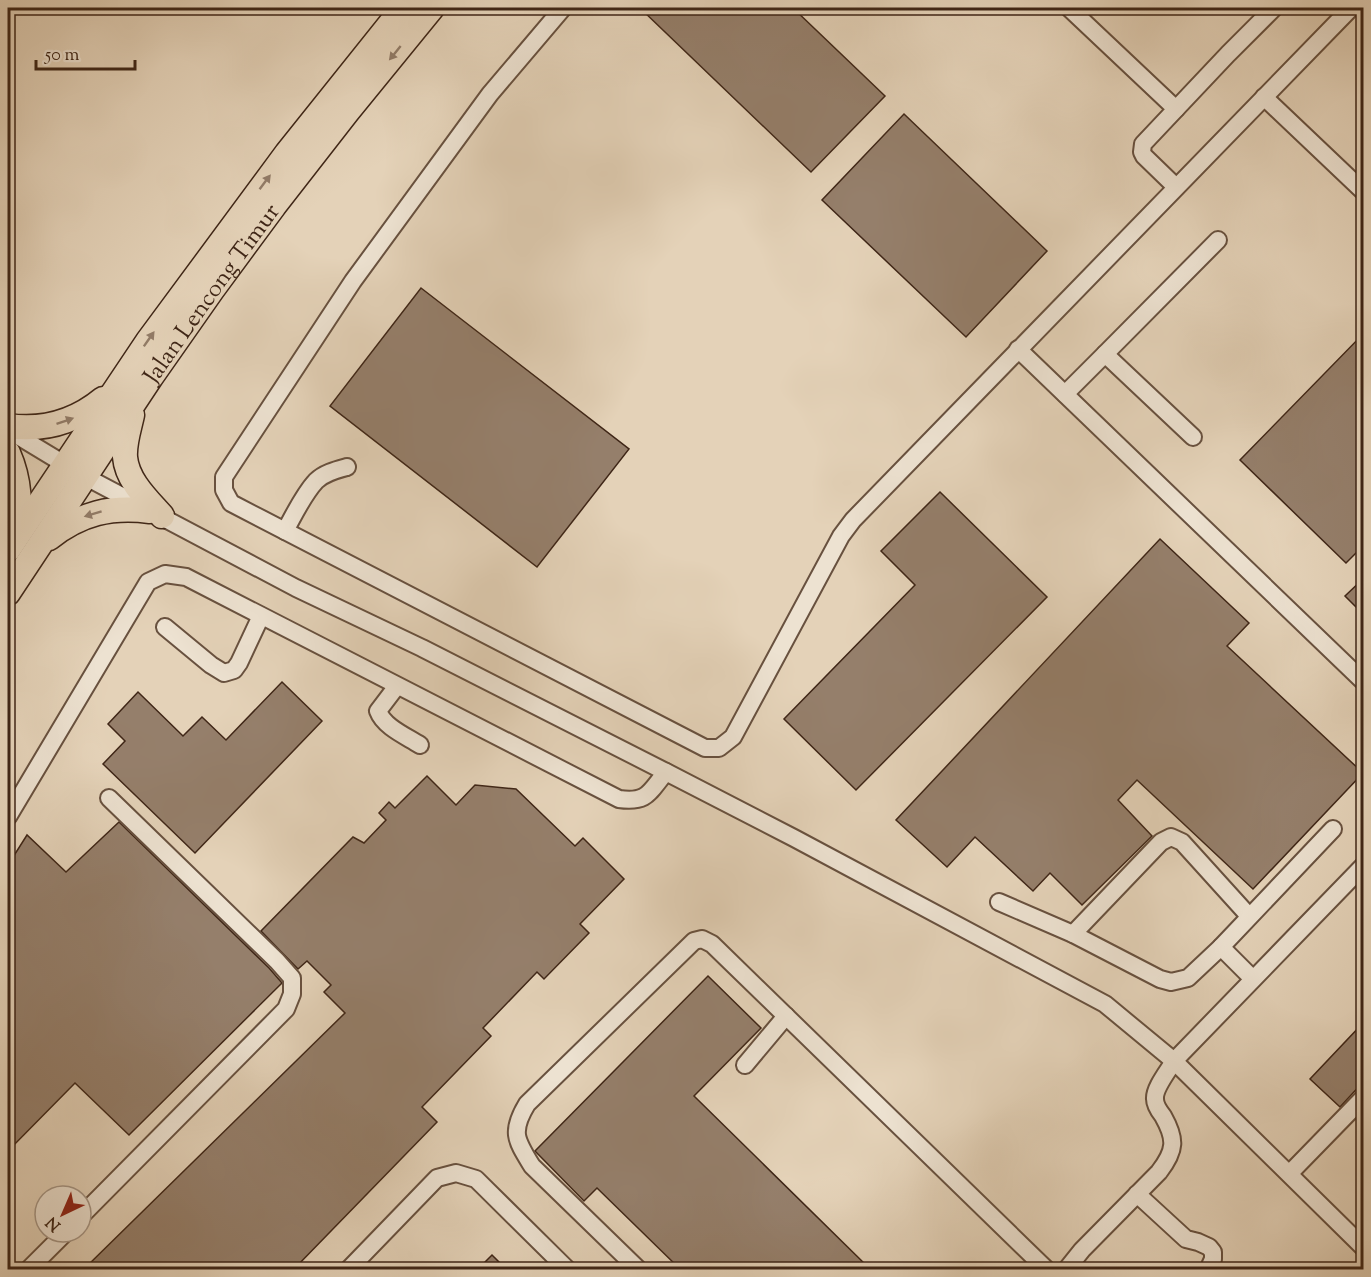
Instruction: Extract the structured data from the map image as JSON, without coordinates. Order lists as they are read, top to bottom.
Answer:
{
  "streets": {
    "highway": ["Jalan Lencong Timur"]
  },
  "scale_bar": "50 m",
  "north": "bottom left"
}
